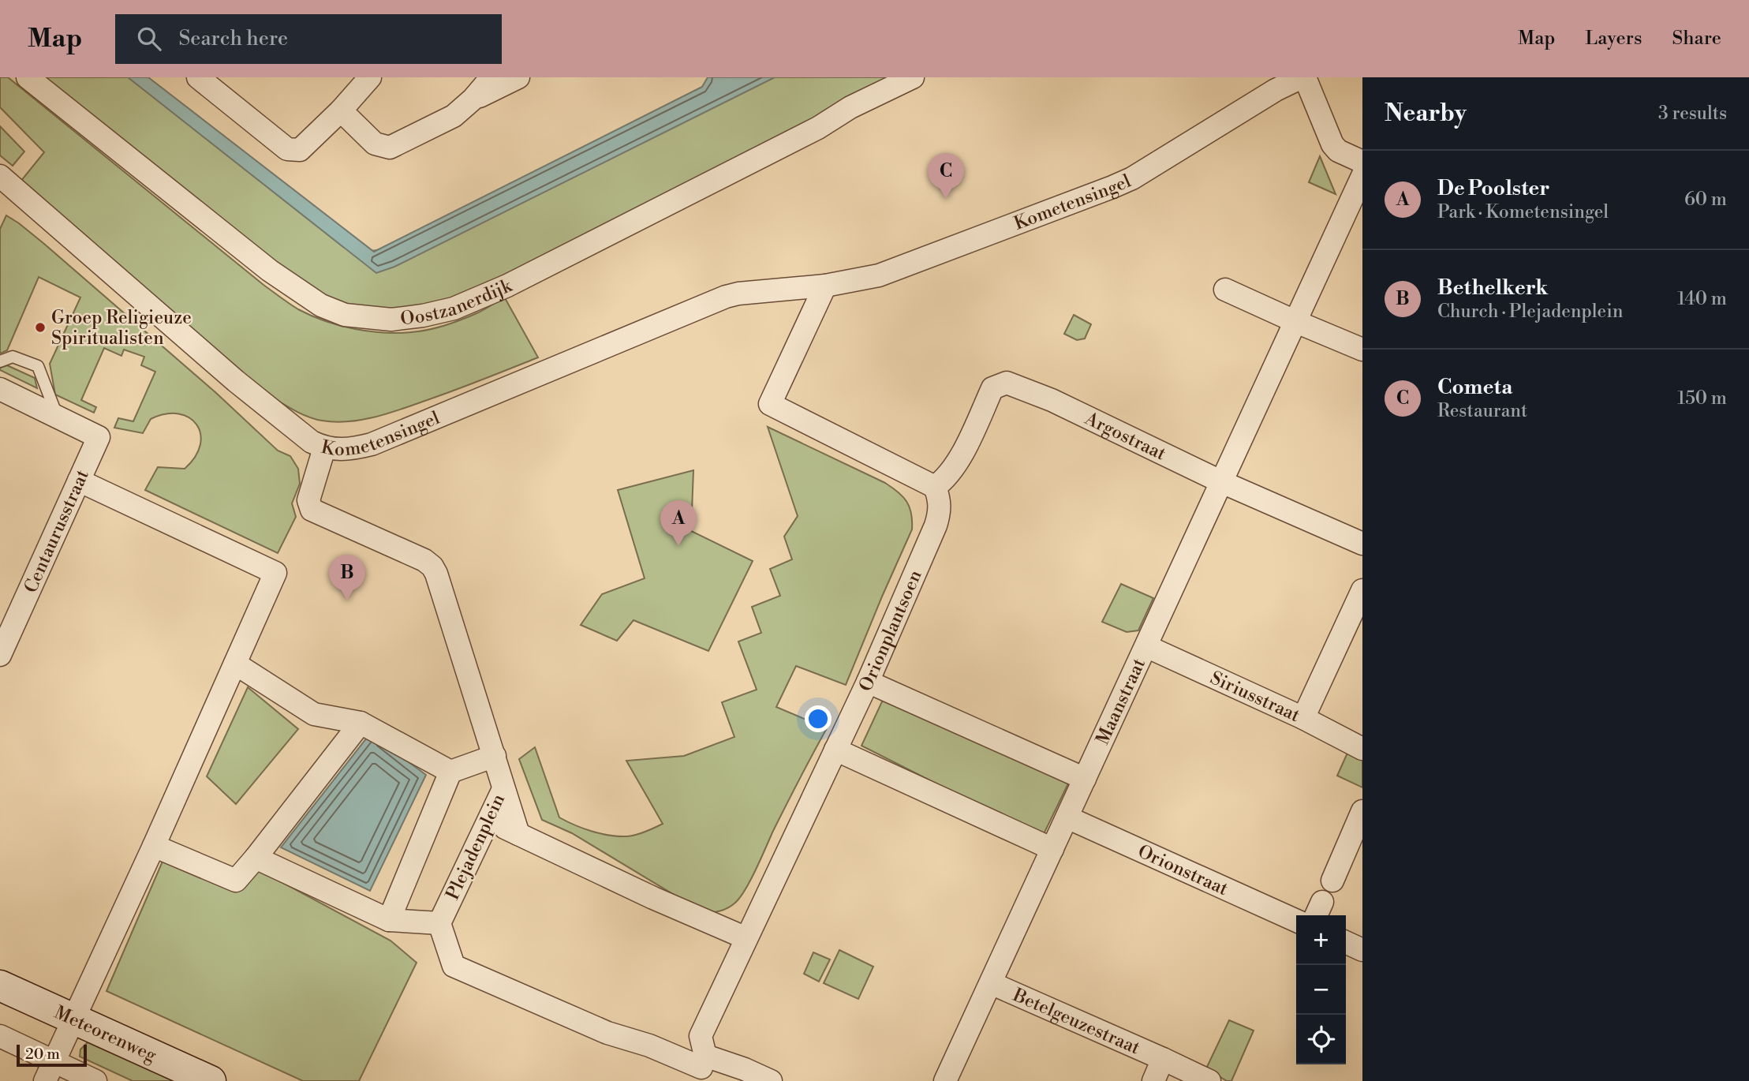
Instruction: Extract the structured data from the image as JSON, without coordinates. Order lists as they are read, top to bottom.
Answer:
{
  "streets": {
    "street": [
      "Kometensingel",
      "Oostzanerdijk",
      "Argostraat",
      "Centaurusstraat",
      "Orionplantsoen",
      "Siriusstraat",
      "Maanstraat",
      "Plejadenplein",
      "Orionstraat",
      "Betelgeuzestraat",
      "Meteorenweg"
    ]
  },
  "crossings": [
    ["Kometensingel", "Plejadenplein"],
    ["Argostraat", "Orionplantsoen"],
    ["Argostraat", "Maanstraat"],
    ["Siriusstraat", "Maanstraat"],
    ["Maanstraat", "Orionstraat"],
    ["Maanstraat", "Betelgeuzestraat"]
  ],
  "places": ["Groep Religieuze Spiritualisten"],
  "scale_bar": "20 m",
  "page": {
    "header": "Map",
    "search": "Search here",
    "nav": ["Map", "Layers", "Share"],
    "heading": ["Nearby", "3 results"],
    "list": [
      {
        "mark": "A",
        "name": "De Poolster",
        "note": "Park · Kometensingel",
        "value": "60 m"
      },
      {
        "mark": "B",
        "name": "Bethelkerk",
        "note": "Church · Plejadenplein",
        "value": "140 m"
      },
      {
        "mark": "C",
        "name": "Cometa",
        "note": "Restaurant",
        "value": "150 m"
      }
    ],
    "pins": ["C", "A", "B"],
    "map_buttons": ["+", "−"],
    "scale": "20 m"
  }
}
